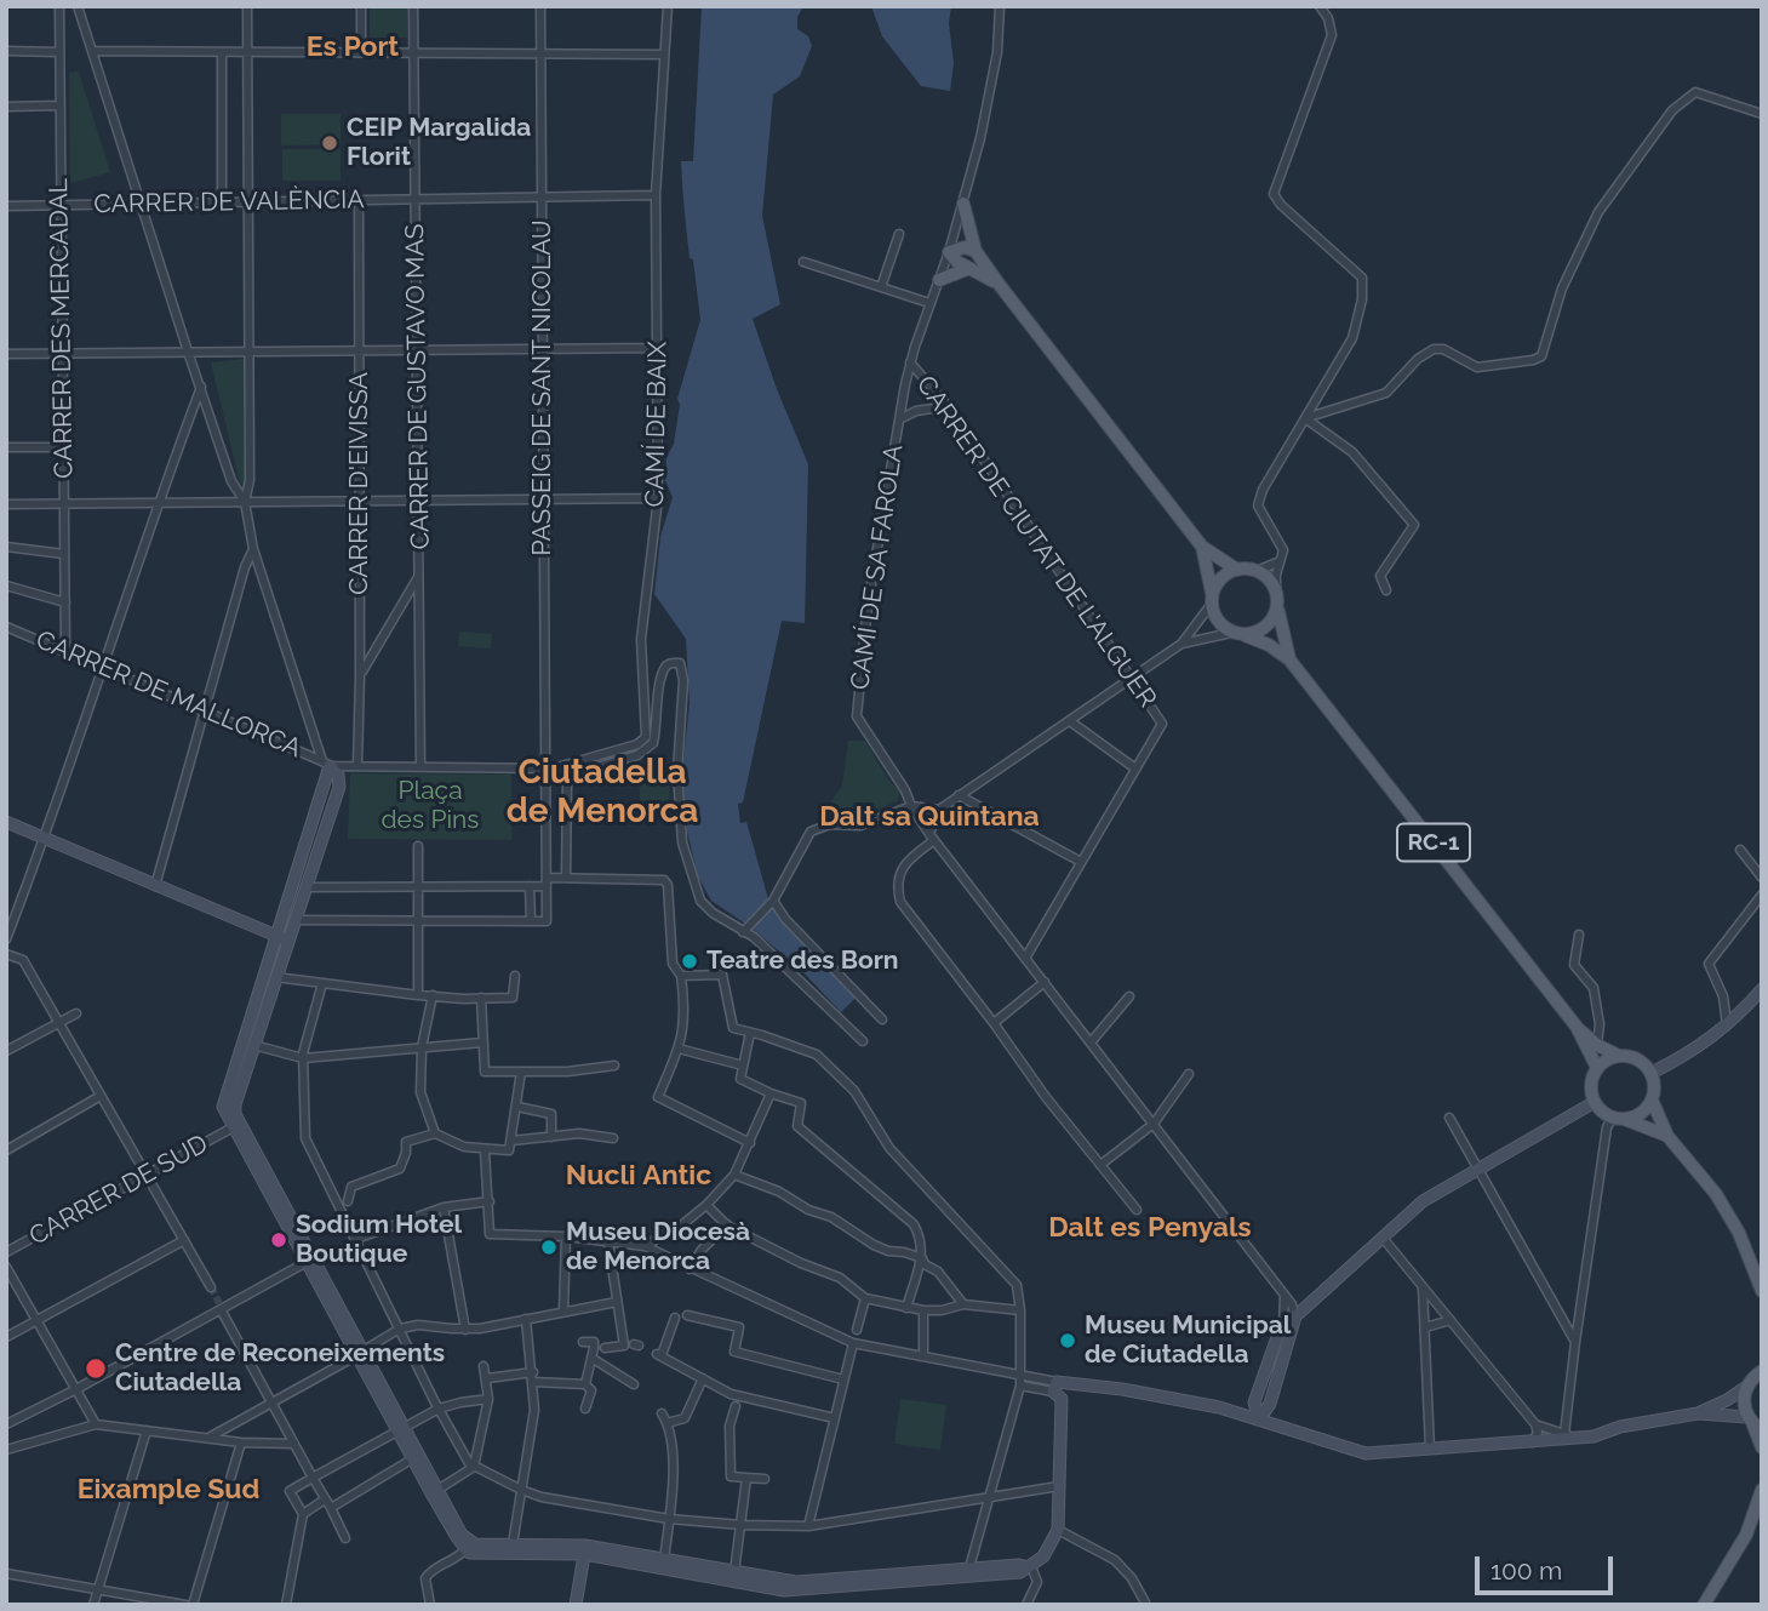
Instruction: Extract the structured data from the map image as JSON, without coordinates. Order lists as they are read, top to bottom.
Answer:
{
  "streets": {
    "main road": ["RC-1"],
    "street": [
      "CARRER DE VALÈNCIA",
      "CARRER DES MERCADAL",
      "CARRER DE GUSTAVO MAS",
      "PASSEIG DE SANT NICOLAU",
      "CAMÍ DE BAIX",
      "CARRER D'EIVISSA",
      "CARRER DE CIUTAT DE L'ALGUER",
      "CAMÍ DE SA FAROLA",
      "CARRER DE MALLORCA",
      "CARRER DE SUD"
    ]
  },
  "crossings": [
    ["CARRER DE VALÈNCIA", "CARRER DES MERCADAL"],
    ["CARRER DE VALÈNCIA", "CARRER DE GUSTAVO MAS"],
    ["CARRER DE VALÈNCIA", "PASSEIG DE SANT NICOLAU"],
    ["CARRER DE VALÈNCIA", "CAMÍ DE BAIX"],
    ["CARRER DE VALÈNCIA", "CARRER D'EIVISSA"],
    ["CARRER DES MERCADAL", "CARRER DE MALLORCA"],
    ["PASSEIG DE SANT NICOLAU", "CAMÍ DE BAIX"],
    ["CARRER DE CIUTAT DE L'ALGUER", "CAMÍ DE SA FAROLA"]
  ],
  "districts": [
    "Es Port",
    "Ciutadella de Menorca",
    "Dalt sa Quintana",
    "Nucli Antic",
    "Dalt es Penyals",
    "Eixample Sud"
  ],
  "parks": ["Plaça des Pins"],
  "places": [
    "CEIP Margalida Florit",
    "Teatre des Born",
    "Sodium Hotel Boutique",
    "Museu Diocesà de Menorca",
    "Museu Municipal de Ciutadella",
    "Centre de Reconeixements Ciutadella"
  ],
  "scale_bar": "100 m"
}
